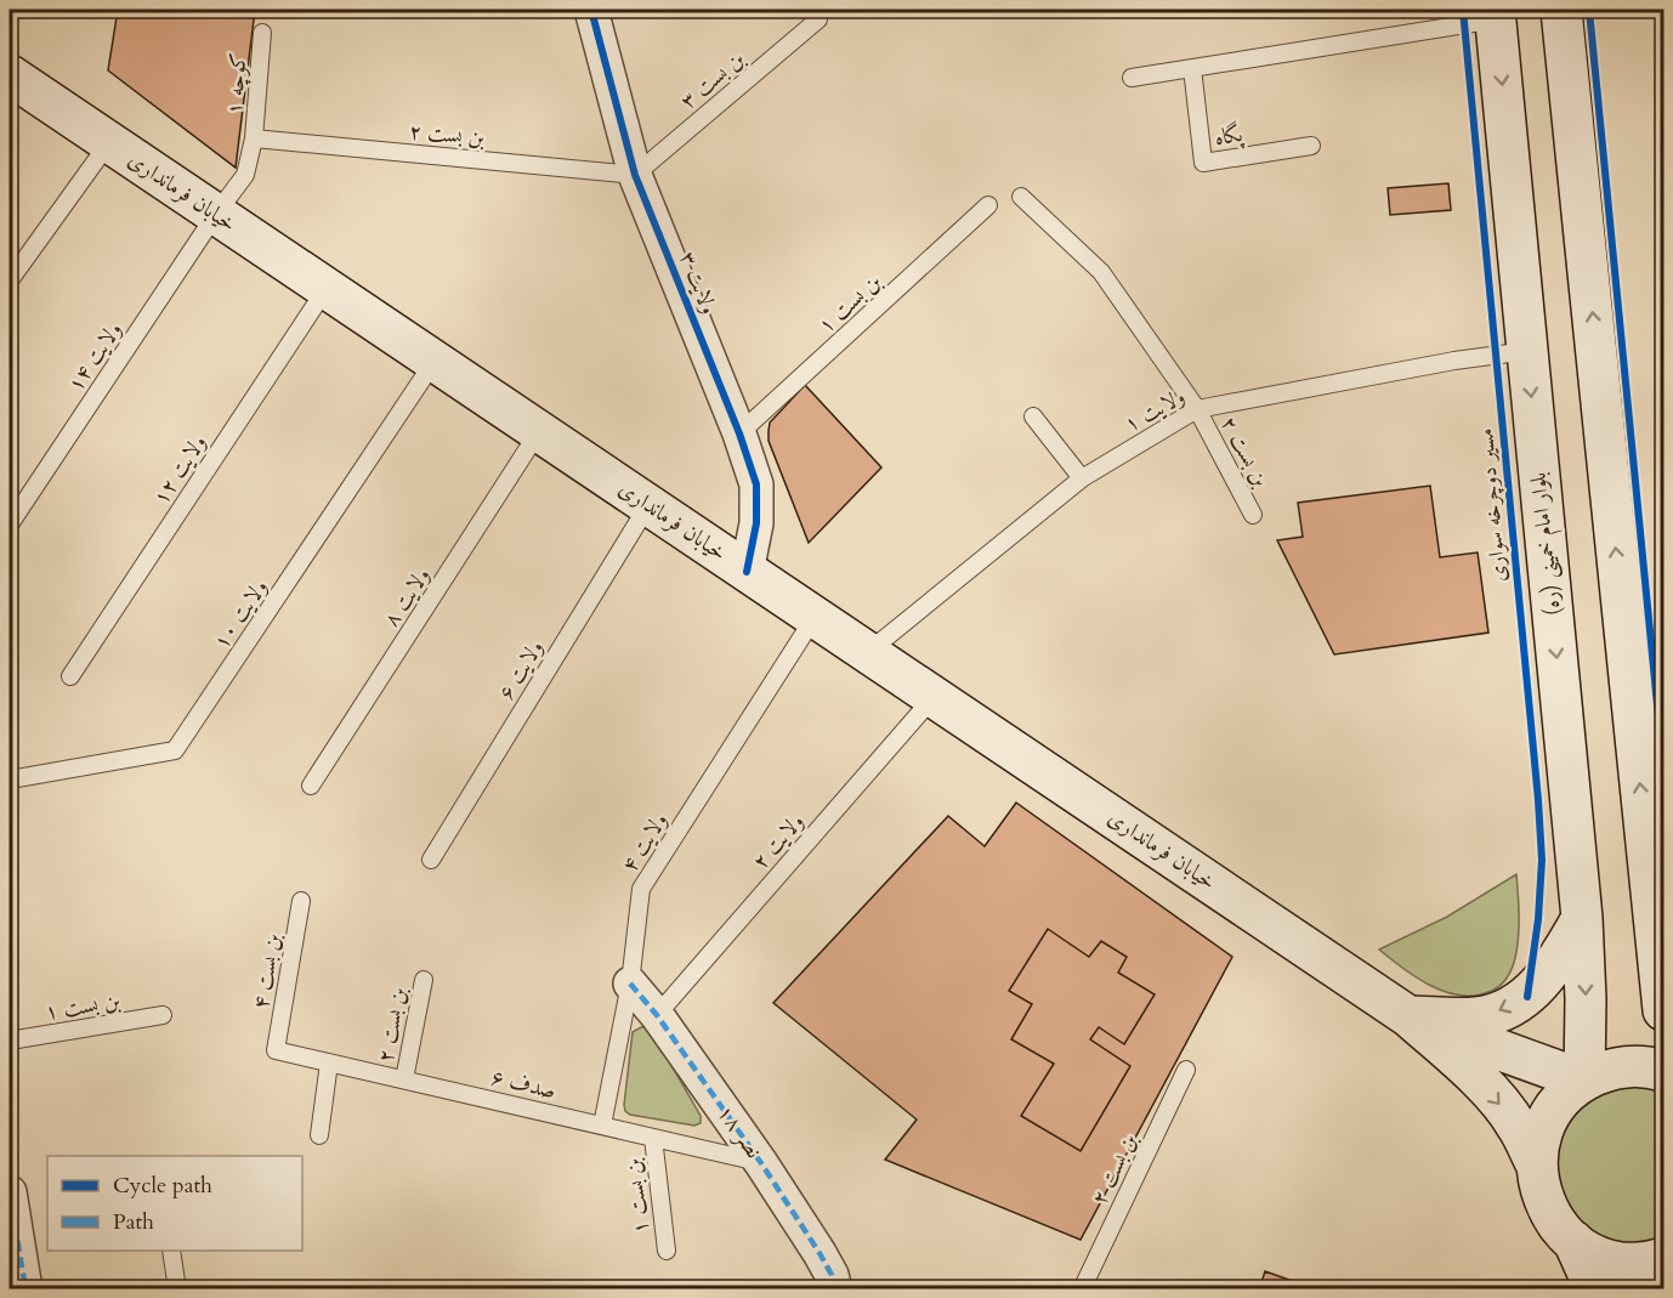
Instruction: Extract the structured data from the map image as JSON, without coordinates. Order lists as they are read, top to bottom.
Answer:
{
  "streets": {
    "main road": ["خیابان فرمانداری", "بلوار امام خمینی (ره)"],
    "street": ["ولایت ۳", "نصر ۱۸"],
    "lane": [
      "بن بست ۳",
      "کوچه ۱",
      "بن بست ۲",
      "پگاه",
      "بن بست ۱",
      "ولایت ۱۴",
      "ولایت ۱",
      "ولایت ۱۲",
      "ولایت ۸",
      "ولایت ۱۰",
      "ولایت ۶",
      "ولایت ۲",
      "ولایت ۴",
      "بن بست ۴",
      "صدف ۶"
    ],
    "cycle path": ["مسیر دوچرخه سواری"]
  },
  "crossings": [
    ["بن بست ۳", "بن بست ۲"],
    ["بن بست ۳", "ولایت ۳"],
    ["کوچه ۱", "بن بست ۲"],
    ["کوچه ۱", "خیابان فرمانداری"],
    ["کوچه ۱", "ولایت ۱۴"],
    ["بن بست ۲", "ولایت ۳"],
    ["بن بست ۲", "ولایت ۱"],
    ["بن بست ۲", "صدف ۶"],
    ["خیابان فرمانداری", "ولایت ۳"],
    ["خیابان فرمانداری", "ولایت ۱۴"],
    ["خیابان فرمانداری", "ولایت ۱"],
    ["خیابان فرمانداری", "ولایت ۱۲"],
    ["خیابان فرمانداری", "بلوار امام خمینی (ره)"],
    ["خیابان فرمانداری", "ولایت ۸"],
    ["خیابان فرمانداری", "ولایت ۱۰"],
    ["خیابان فرمانداری", "ولایت ۶"],
    ["خیابان فرمانداری", "ولایت ۲"],
    ["خیابان فرمانداری", "ولایت ۴"],
    ["ولایت ۳", "بن بست ۱"],
    ["بن بست ۱", "صدف ۶"],
    ["ولایت ۱", "بلوار امام خمینی (ره)"],
    ["ولایت ۲", "نصر ۱۸"],
    ["ولایت ۴", "صدف ۶"],
    ["ولایت ۴", "نصر ۱۸"],
    ["بن بست ۴", "صدف ۶"],
    ["صدف ۶", "نصر ۱۸"]
  ],
  "legend": ["Cycle path", "Path"]
}
